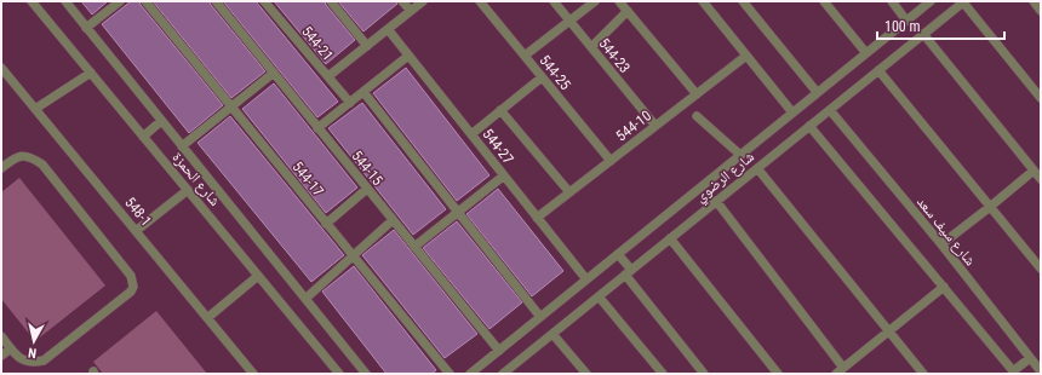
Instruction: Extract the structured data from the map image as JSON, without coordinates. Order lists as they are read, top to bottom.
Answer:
{
  "streets": {
    "street": [
      "544-21",
      "544-23",
      "544-25",
      "544-10",
      "544-27",
      "544-15",
      "شارع الرضوي",
      "شارع الحمزة",
      "544-17",
      "548-1",
      "شارع سيف سعد"
    ]
  },
  "crossings": [
    ["544-23", "544-10"],
    ["544-25", "544-10"],
    ["544-10", "544-27"],
    ["544-27", "شارع الرضوي"],
    ["544-15", "شارع الرضوي"],
    ["شارع الرضوي", "شارع سيف سعد"]
  ],
  "scale_bar": "100 m",
  "north": "bottom"
}
